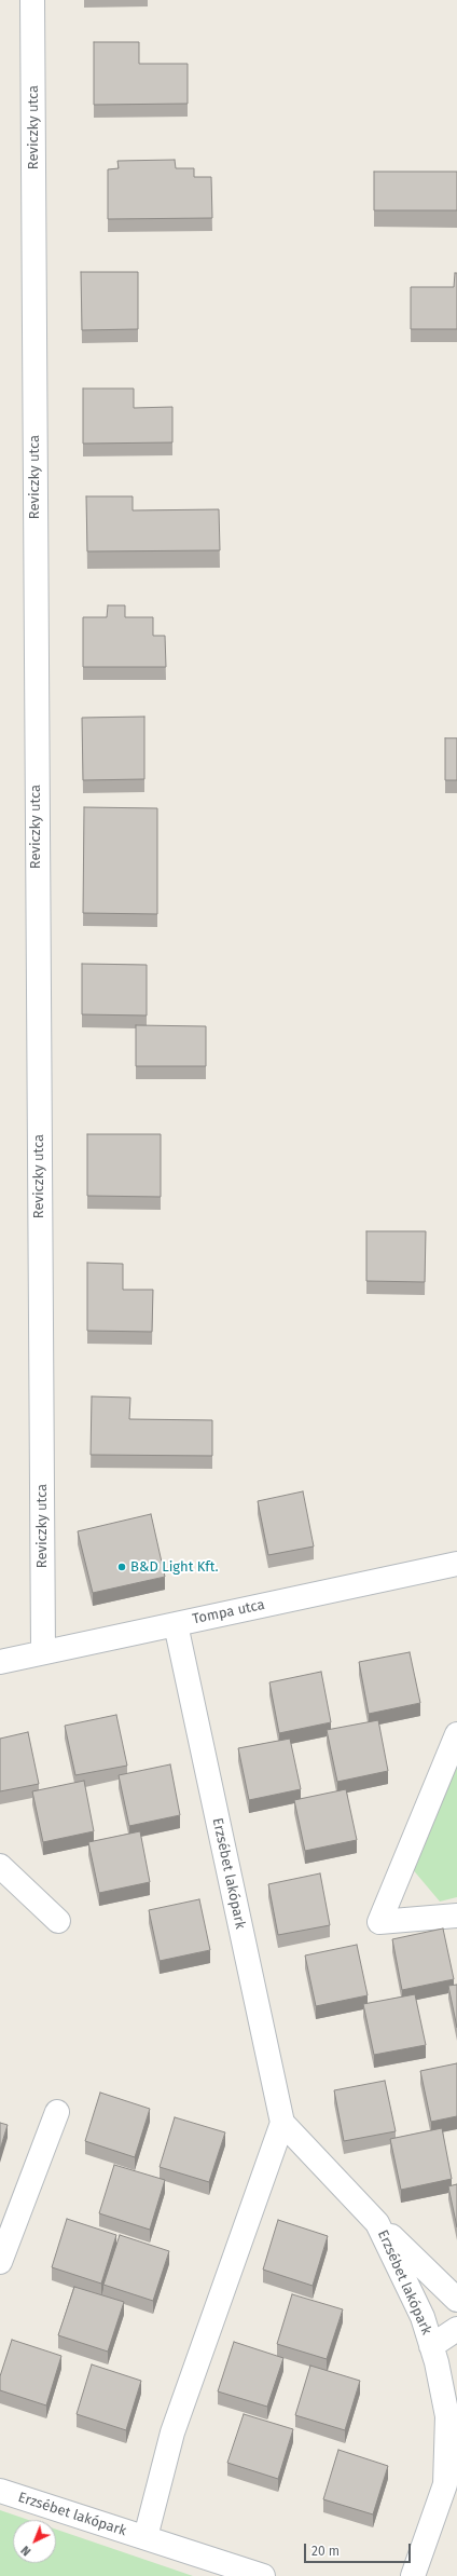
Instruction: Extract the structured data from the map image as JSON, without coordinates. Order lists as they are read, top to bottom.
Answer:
{
  "streets": {
    "street": ["Reviczky utca", "Tompa utca", "Erzsébet lakópark"]
  },
  "crossings": [
    ["Reviczky utca", "Tompa utca"],
    ["Tompa utca", "Erzsébet lakópark"]
  ],
  "places": ["B&D Light Kft."],
  "scale_bar": "20 m",
  "north": "bottom left"
}
